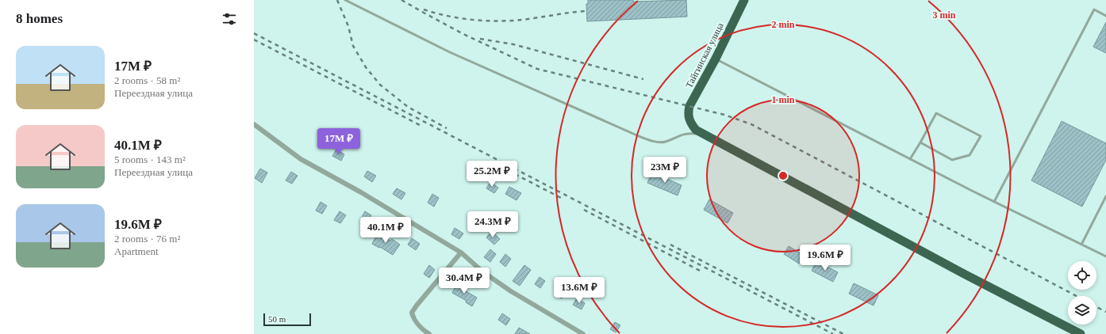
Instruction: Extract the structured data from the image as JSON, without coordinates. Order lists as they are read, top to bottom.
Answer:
{
  "streets": {
    "highway": ["Тайгинская улица"]
  },
  "scale_bar": "50 m",
  "page": {
    "heading": "8 homes",
    "list": [
      {
        "name": "17M ₽",
        "note": "2 rooms · 58 m² · Переездная улица"
      },
      {
        "name": "40.1M ₽",
        "note": "5 rooms · 143 m² · Переездная улица"
      },
      {
        "name": "19.6M ₽",
        "note": "2 rooms · 76 m² · Apartment"
      }
    ],
    "price": [
      "17M ₽",
      "23M ₽",
      "25.2M ₽",
      "24.3M ₽",
      "40.1M ₽",
      "19.6M ₽",
      "30.4M ₽",
      "13.6M ₽"
    ],
    "scale": "50 m"
  },
  "rings": ["3 min", "2 min", "1 min"]
}
